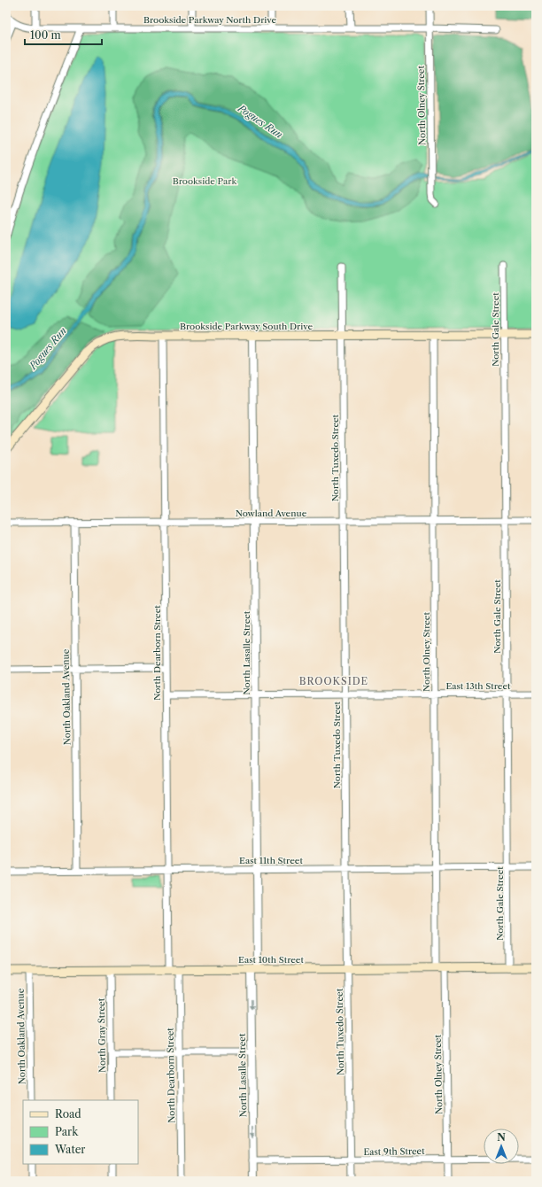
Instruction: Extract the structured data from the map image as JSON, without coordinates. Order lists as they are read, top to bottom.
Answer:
{
  "streets": {
    "main road": ["Brookside Parkway South Drive", "East 10th Street"],
    "street": [
      "Brookside Parkway North Drive",
      "North Olney Street",
      "North Gale Street",
      "North Tuxedo Street",
      "Nowland Avenue",
      "North Dearborn Street",
      "North Lasalle Street",
      "East 13th Street",
      "North Oakland Avenue",
      "East 11th Street",
      "North Gray Street",
      "East 9th Street"
    ]
  },
  "crossings": [
    ["Brookside Parkway North Drive", "North Olney Street"],
    ["North Olney Street", "Brookside Parkway South Drive"],
    ["North Olney Street", "Nowland Avenue"],
    ["North Olney Street", "East 13th Street"],
    ["North Olney Street", "East 11th Street"],
    ["North Olney Street", "East 10th Street"],
    ["North Olney Street", "East 9th Street"],
    ["Brookside Parkway South Drive", "North Gale Street"],
    ["Brookside Parkway South Drive", "North Tuxedo Street"],
    ["Brookside Parkway South Drive", "North Dearborn Street"],
    ["Brookside Parkway South Drive", "North Lasalle Street"],
    ["North Gale Street", "Nowland Avenue"],
    ["North Gale Street", "East 13th Street"],
    ["North Gale Street", "East 11th Street"],
    ["North Gale Street", "East 10th Street"],
    ["North Tuxedo Street", "Nowland Avenue"],
    ["North Tuxedo Street", "East 13th Street"],
    ["North Tuxedo Street", "East 11th Street"],
    ["North Tuxedo Street", "East 10th Street"],
    ["North Tuxedo Street", "East 9th Street"],
    ["Nowland Avenue", "North Dearborn Street"],
    ["Nowland Avenue", "North Lasalle Street"],
    ["Nowland Avenue", "North Oakland Avenue"],
    ["North Dearborn Street", "East 13th Street"],
    ["North Dearborn Street", "East 11th Street"],
    ["North Dearborn Street", "East 10th Street"],
    ["North Lasalle Street", "East 13th Street"],
    ["North Lasalle Street", "East 11th Street"],
    ["North Lasalle Street", "East 10th Street"],
    ["North Lasalle Street", "East 9th Street"],
    ["North Oakland Avenue", "East 11th Street"],
    ["North Oakland Avenue", "East 10th Street"],
    ["East 10th Street", "North Gray Street"]
  ],
  "districts": ["BROOKSIDE"],
  "water": ["Pogues Run"],
  "parks": ["Brookside Park"],
  "legend": ["Road", "Park", "Water"],
  "scale_bar": "100 m",
  "north": "top"
}
